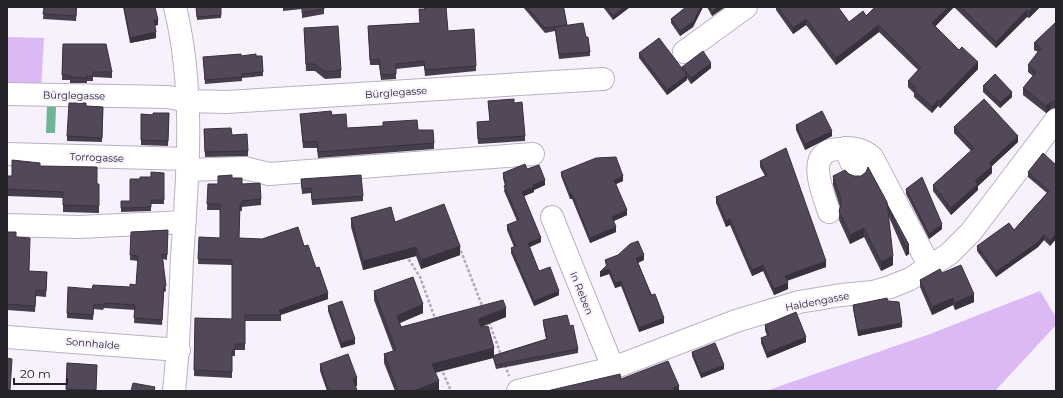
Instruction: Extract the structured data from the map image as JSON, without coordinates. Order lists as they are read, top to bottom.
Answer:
{
  "streets": {
    "street": [
      "Bürglegasse",
      "Torrogasse",
      "In Reben",
      "Haldengasse",
      "Sonnhalde"
    ]
  },
  "crossings": [
    ["In Reben", "Haldengasse"]
  ],
  "scale_bar": "20 m"
}
